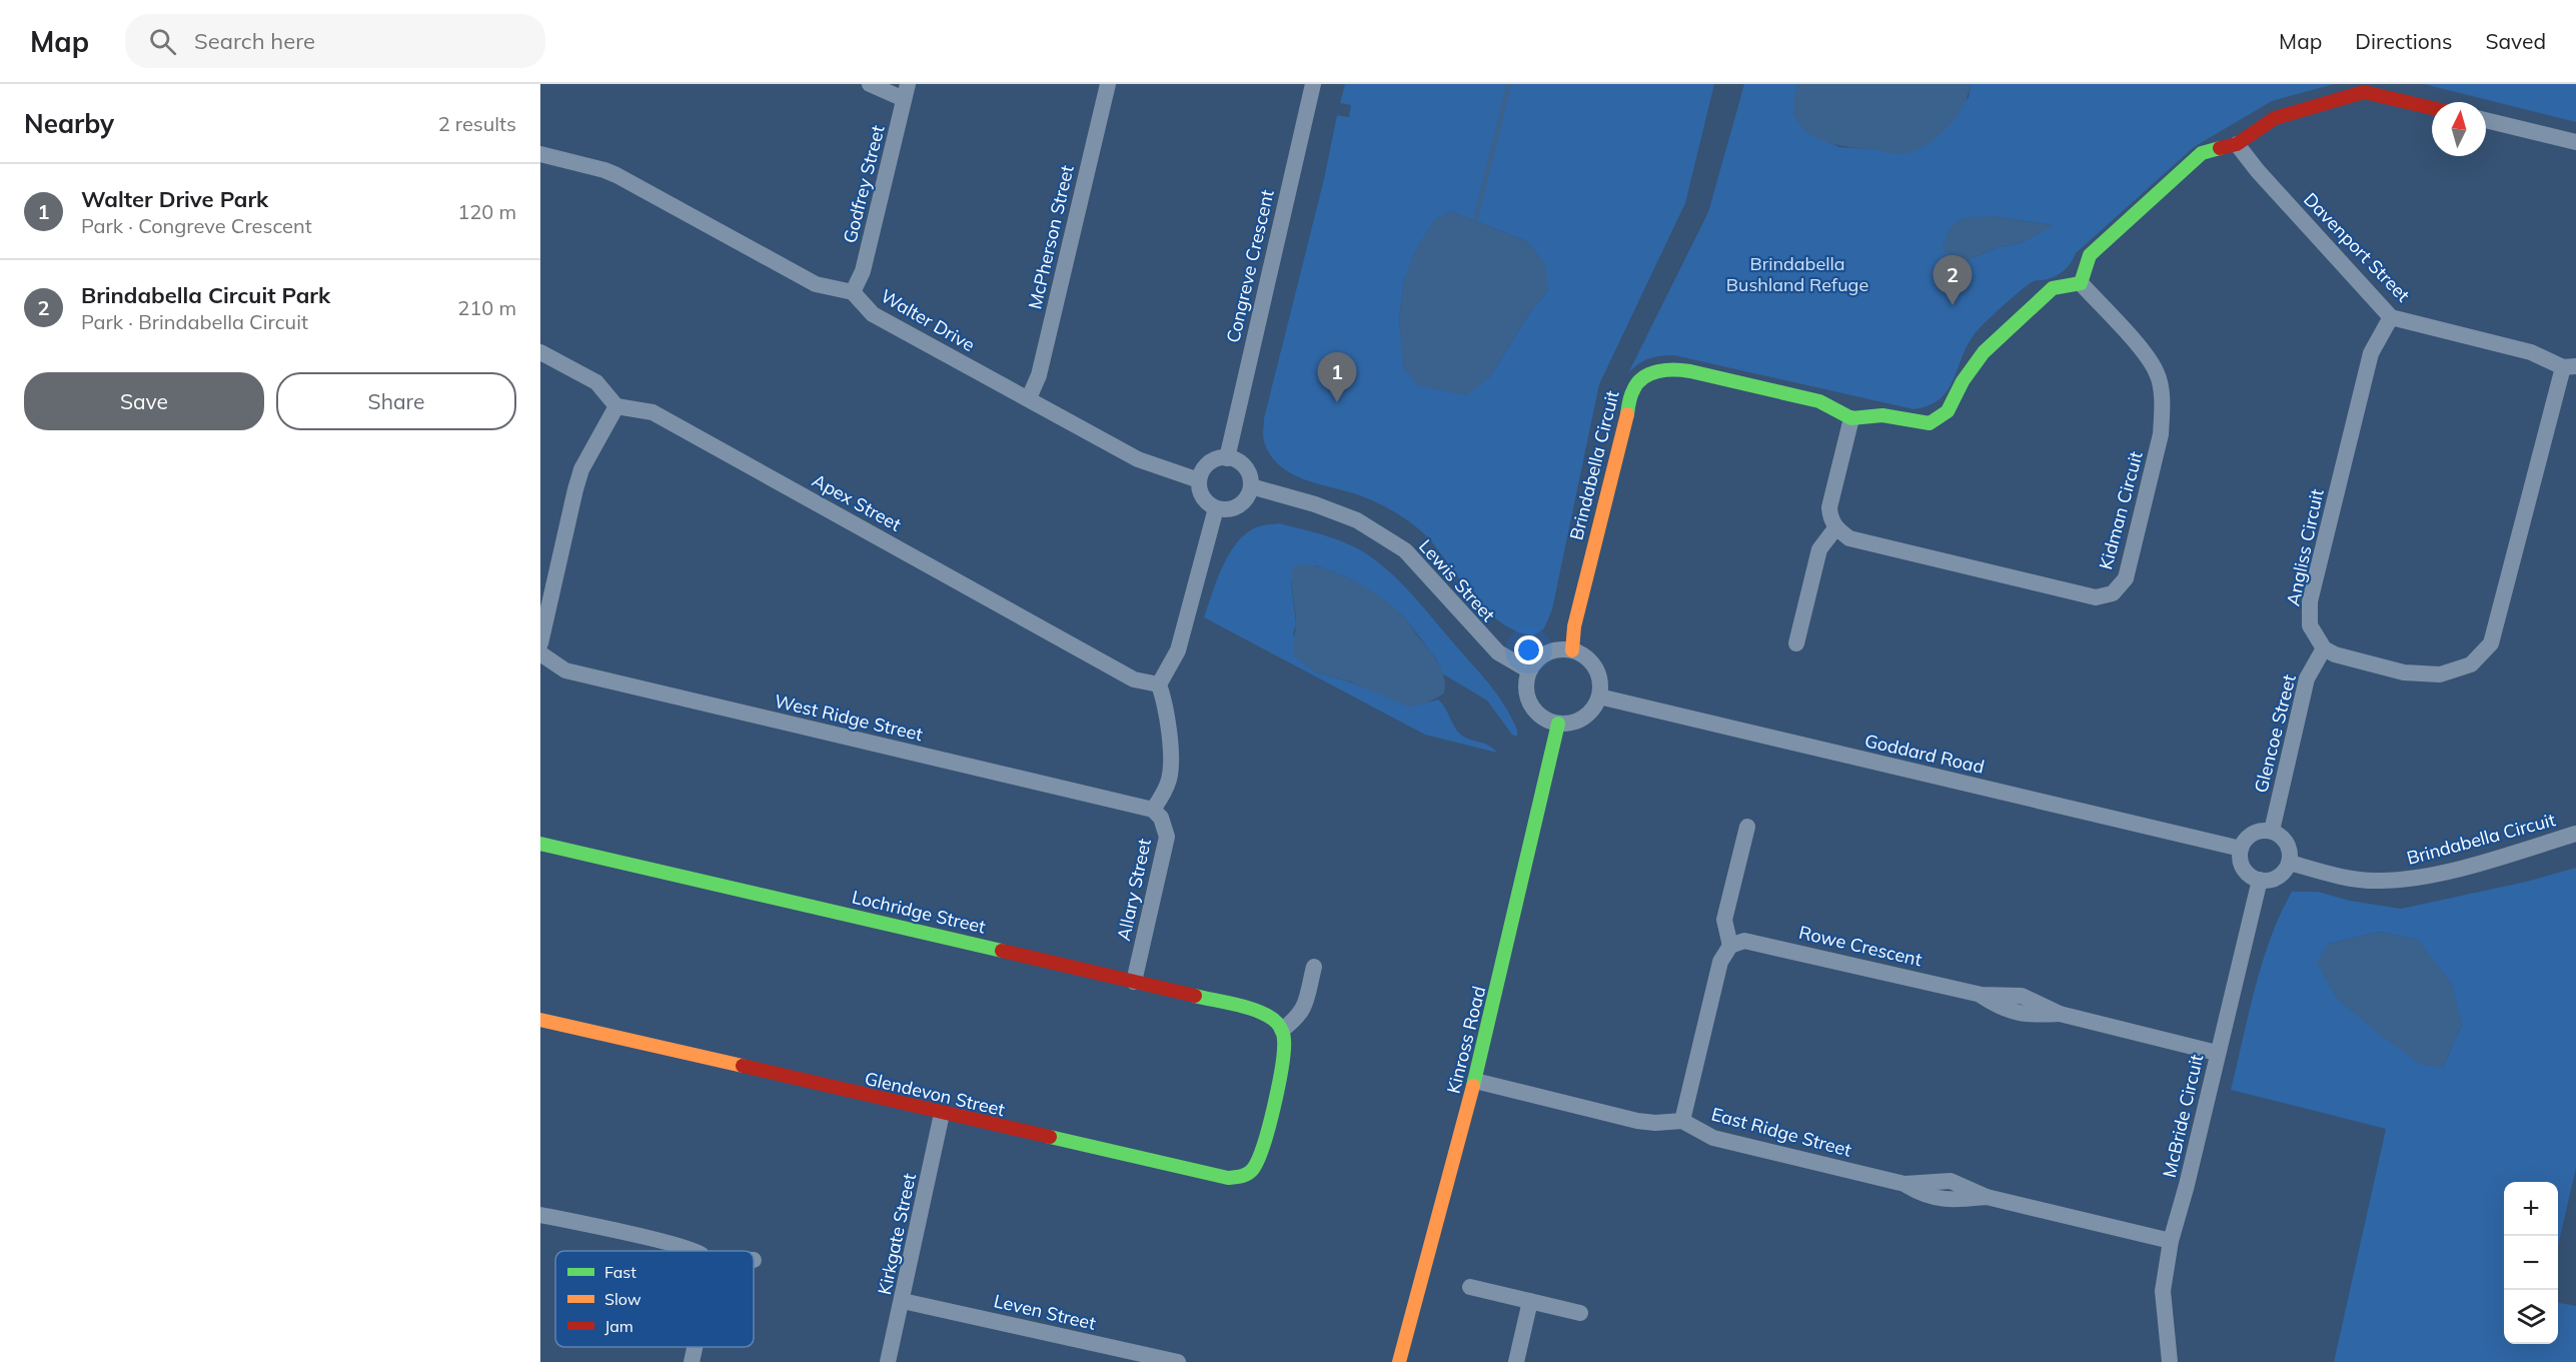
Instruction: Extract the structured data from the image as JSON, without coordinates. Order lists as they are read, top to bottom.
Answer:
{
  "streets": {
    "street": [
      "Godfrey Street",
      "McPherson Street",
      "Davenport Street",
      "Congreve Crescent",
      "Walter Drive",
      "Brindabella Circuit",
      "Apex Street",
      "Kidman Circuit",
      "Angliss Circuit",
      "Lewis Street",
      "West Ridge Street",
      "Glencoe Street",
      "Goddard Road",
      "Allary Street",
      "Lochridge Street",
      "Rowe Crescent",
      "Kinross Road",
      "Glendevon Street",
      "McBride Circuit",
      "East Ridge Street",
      "Kirkgate Street",
      "Leven Street"
    ]
  },
  "crossings": [
    ["Godfrey Street", "Walter Drive"],
    ["McPherson Street", "Walter Drive"],
    ["Davenport Street", "Angliss Circuit"],
    ["Congreve Crescent", "Walter Drive"],
    ["Congreve Crescent", "Lewis Street"],
    ["Walter Drive", "Lewis Street"],
    ["Brindabella Circuit", "Lewis Street"],
    ["Brindabella Circuit", "Glencoe Street"],
    ["Brindabella Circuit", "Goddard Road"],
    ["Brindabella Circuit", "Kinross Road"],
    ["Brindabella Circuit", "McBride Circuit"],
    ["Angliss Circuit", "Glencoe Street"],
    ["Lewis Street", "Goddard Road"],
    ["Lewis Street", "Kinross Road"],
    ["West Ridge Street", "Allary Street"],
    ["Glencoe Street", "Goddard Road"],
    ["Glencoe Street", "McBride Circuit"],
    ["Goddard Road", "Kinross Road"],
    ["Goddard Road", "McBride Circuit"],
    ["Allary Street", "Lochridge Street"],
    ["Lochridge Street", "Glendevon Street"],
    ["Rowe Crescent", "McBride Circuit"],
    ["Glendevon Street", "Kirkgate Street"],
    ["McBride Circuit", "East Ridge Street"],
    ["Kirkgate Street", "Leven Street"]
  ],
  "parks": ["Brindabella Bushland Refuge"],
  "legend": ["Fast", "Slow", "Jam"],
  "north": "top",
  "page": {
    "header": "Map",
    "search": "Search here",
    "nav": ["Map", "Directions", "Saved"],
    "heading": ["Nearby", "2 results"],
    "list": [
      {
        "mark": "1",
        "name": "Walter Drive Park",
        "note": "Park · Congreve Crescent",
        "value": "120 m"
      },
      {
        "mark": "2",
        "name": "Brindabella Circuit Park",
        "note": "Park · Brindabella Circuit",
        "value": "210 m"
      }
    ],
    "pins": ["2", "1"],
    "buttons": ["Save", "Share"],
    "map_buttons": ["+", "−"]
  }
}
